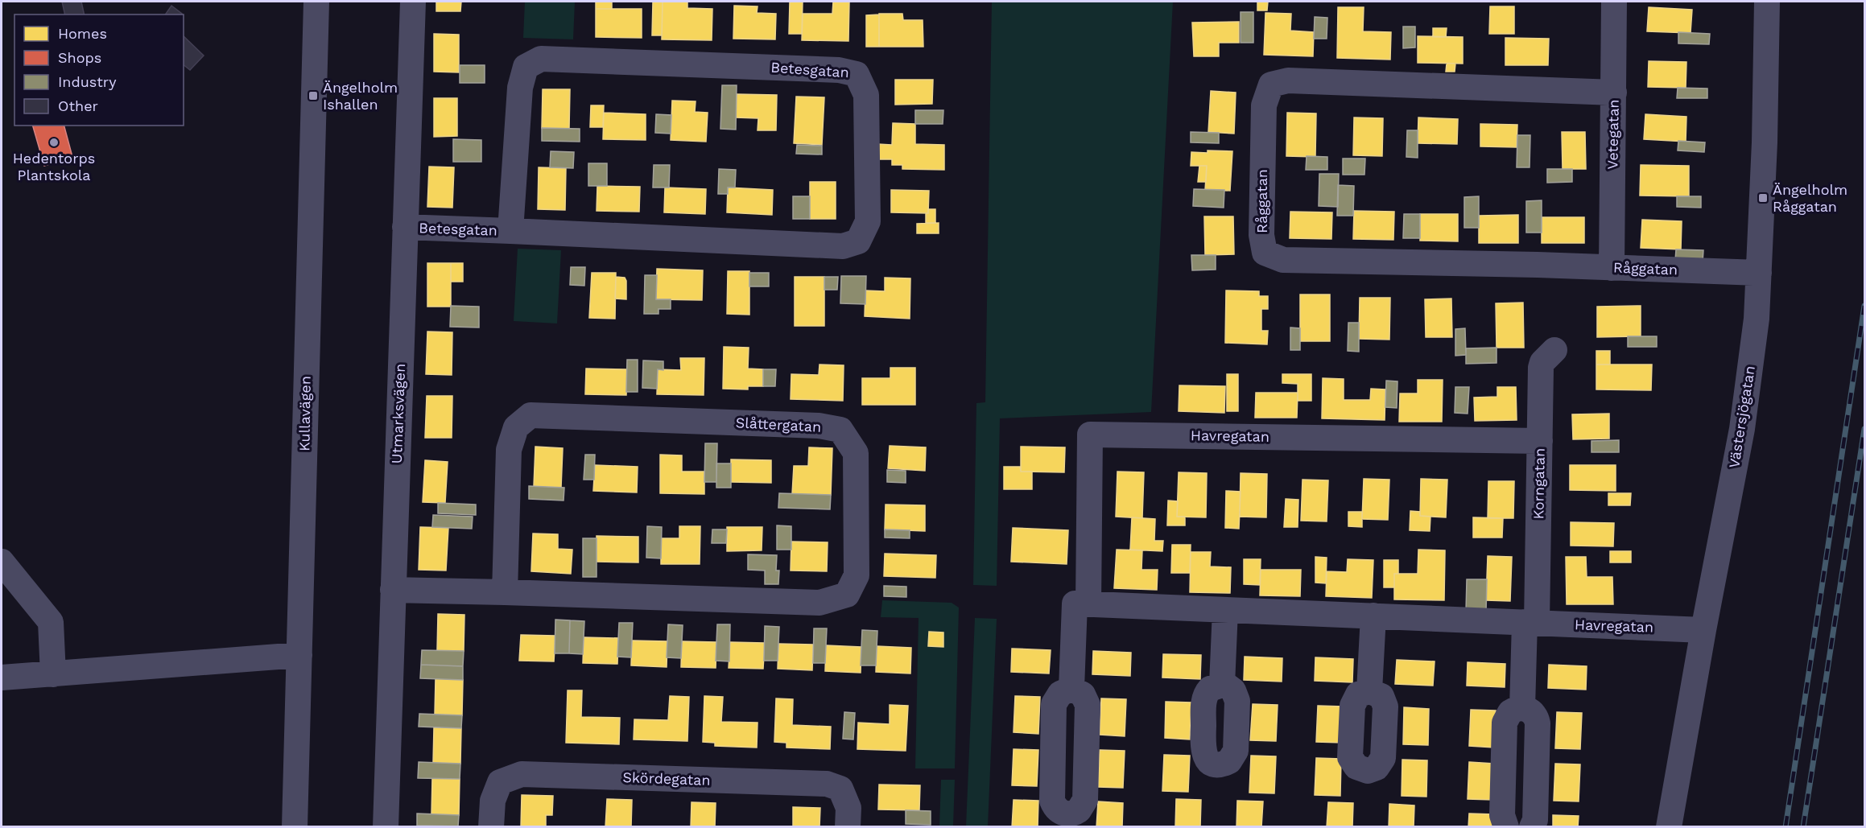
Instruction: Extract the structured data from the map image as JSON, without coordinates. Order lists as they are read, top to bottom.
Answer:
{
  "streets": {
    "street": [
      "Betesgatan",
      "Vetegatan",
      "Råggatan",
      "Kullavägen",
      "Utmarksvägen",
      "Västersjögatan",
      "Slåttergatan",
      "Havregatan",
      "Korngatan",
      "Skördegatan"
    ]
  },
  "crossings": [
    ["Betesgatan", "Utmarksvägen"],
    ["Vetegatan", "Råggatan"],
    ["Råggatan", "Västersjögatan"],
    ["Utmarksvägen", "Slåttergatan"],
    ["Västersjögatan", "Havregatan"],
    ["Havregatan", "Korngatan"]
  ],
  "places": {
    "transit": ["Ängelholm Ishallen", "Ängelholm Råggatan"],
    "other": ["Hedentorps Plantskola"]
  },
  "legend": [
    "Homes",
    "Shops",
    "Industry",
    "Other"
  ]
}
